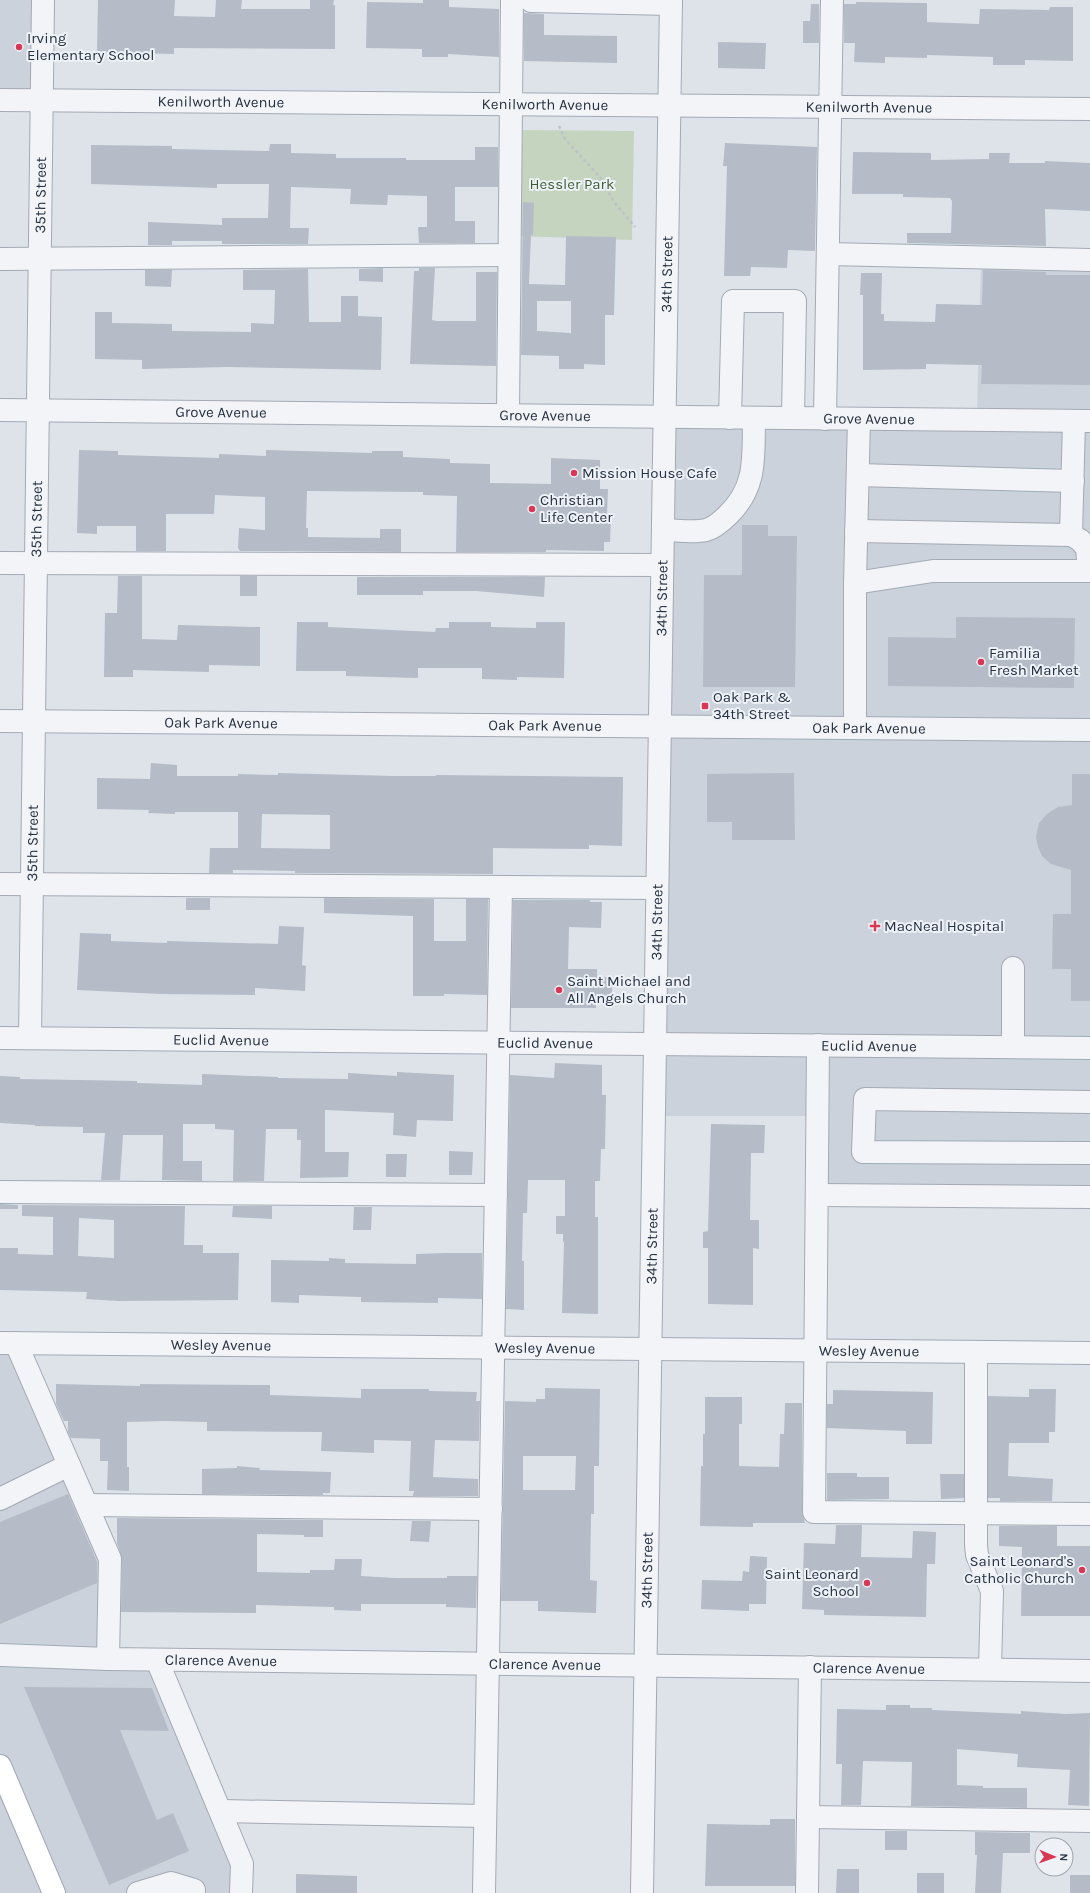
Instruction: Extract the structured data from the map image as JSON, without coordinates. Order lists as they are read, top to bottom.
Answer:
{
  "streets": {
    "street": [
      "Kenilworth Avenue",
      "35th Street",
      "34th Street",
      "Grove Avenue",
      "Oak Park Avenue",
      "Euclid Avenue",
      "Wesley Avenue",
      "Clarence Avenue"
    ]
  },
  "crossings": [
    ["Kenilworth Avenue", "35th Street"],
    ["Kenilworth Avenue", "34th Street"],
    ["35th Street", "Grove Avenue"],
    ["35th Street", "Oak Park Avenue"],
    ["35th Street", "Euclid Avenue"],
    ["34th Street", "Grove Avenue"],
    ["34th Street", "Oak Park Avenue"],
    ["34th Street", "Euclid Avenue"],
    ["34th Street", "Wesley Avenue"],
    ["34th Street", "Clarence Avenue"]
  ],
  "parks": ["Hessler Park"],
  "places": {
    "other": [
      "Irving Elementary School",
      "Mission House Cafe",
      "Christian Life Center",
      "Familia Fresh Market",
      "Saint Michael and All Angels Church",
      "Saint Leonard's Catholic Church",
      "Saint Leonard School"
    ],
    "transit": ["Oak Park & 34th Street"],
    "health": ["MacNeal Hospital"]
  },
  "north": "right"
}
